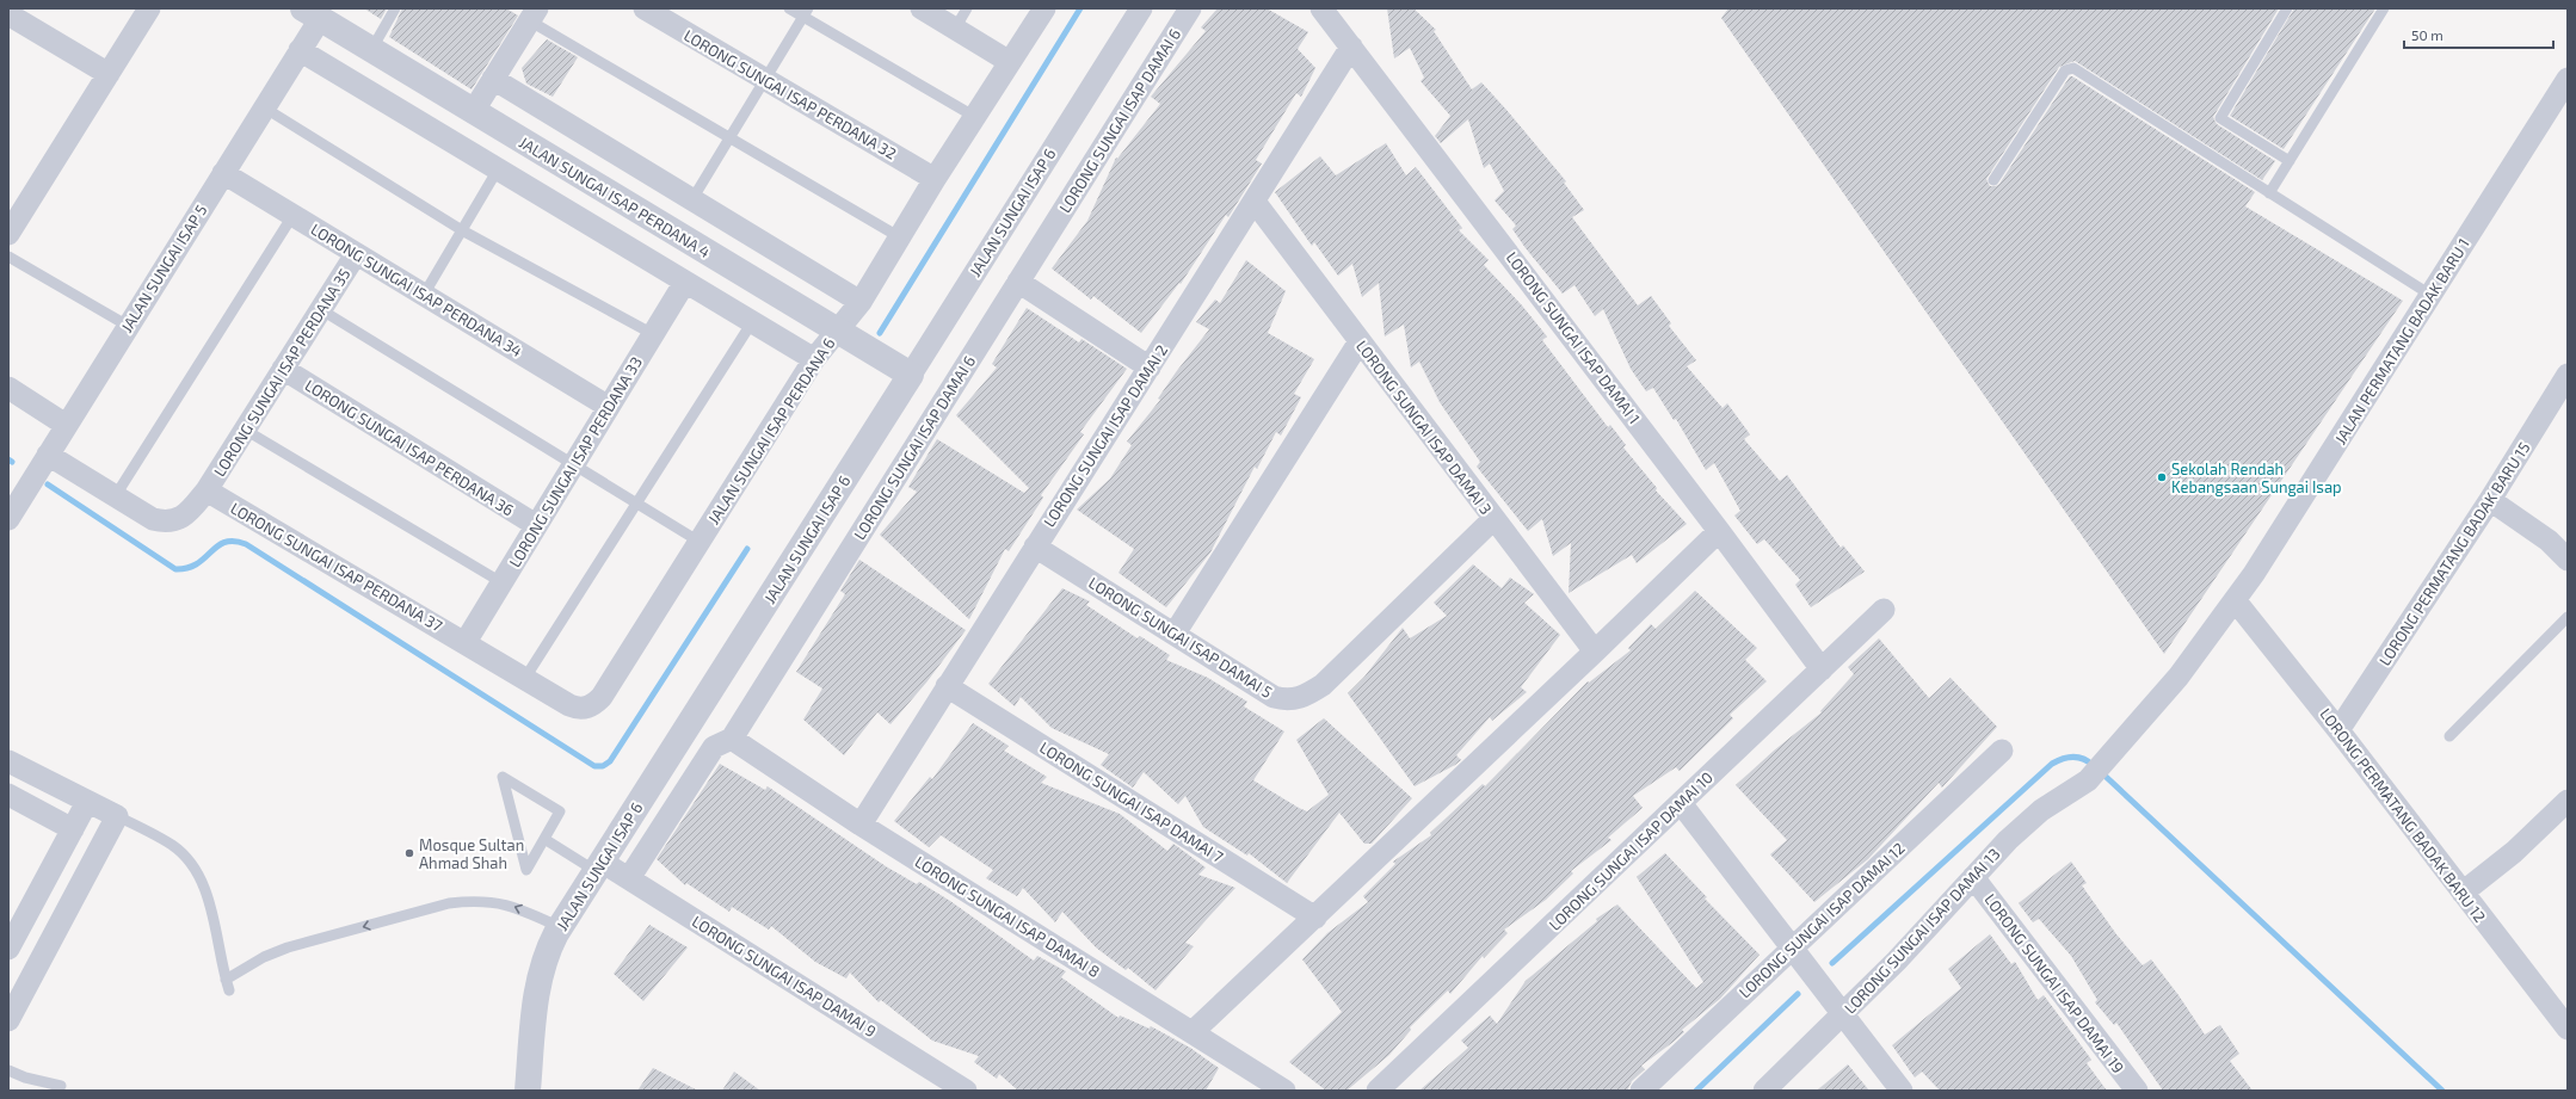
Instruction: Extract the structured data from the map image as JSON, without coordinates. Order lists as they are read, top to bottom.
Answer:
{
  "streets": {
    "street": [
      "LORONG SUNGAI ISAP PERDANA 32",
      "LORONG SUNGAI ISAP DAMAI 6",
      "JALAN SUNGAI ISAP PERDANA 4",
      "JALAN SUNGAI ISAP 6",
      "JALAN SUNGAI ISAP 5",
      "LORONG SUNGAI ISAP PERDANA 34",
      "LORONG SUNGAI ISAP DAMAI 1",
      "JALAN PERMATANG BADAK BARU 1",
      "LORONG SUNGAI ISAP PERDANA 35",
      "LORONG SUNGAI ISAP DAMAI 3",
      "JALAN SUNGAI ISAP PERDANA 6",
      "LORONG SUNGAI ISAP DAMAI 2",
      "LORONG SUNGAI ISAP PERDANA 36",
      "LORONG SUNGAI ISAP PERDANA 33",
      "LORONG PERMATANG BADAK BARU 15",
      "LORONG SUNGAI ISAP PERDANA 37",
      "LORONG SUNGAI ISAP DAMAI 5",
      "LORONG SUNGAI ISAP DAMAI 7",
      "LORONG PERMATANG BADAK BARU 12",
      "LORONG SUNGAI ISAP DAMAI 10",
      "LORONG SUNGAI ISAP DAMAI 8",
      "LORONG SUNGAI ISAP DAMAI 12",
      "LORONG SUNGAI ISAP DAMAI 13",
      "LORONG SUNGAI ISAP DAMAI 9",
      "LORONG SUNGAI ISAP DAMAI 19"
    ]
  },
  "crossings": [
    ["LORONG SUNGAI ISAP PERDANA 32", "JALAN SUNGAI ISAP PERDANA 6"],
    ["LORONG SUNGAI ISAP DAMAI 6", "LORONG SUNGAI ISAP DAMAI 8"],
    ["LORONG SUNGAI ISAP DAMAI 6", "LORONG SUNGAI ISAP DAMAI 9"],
    ["JALAN SUNGAI ISAP PERDANA 4", "JALAN SUNGAI ISAP 6"],
    ["JALAN SUNGAI ISAP PERDANA 4", "JALAN SUNGAI ISAP 5"],
    ["JALAN SUNGAI ISAP PERDANA 4", "JALAN SUNGAI ISAP PERDANA 6"],
    ["JALAN SUNGAI ISAP 6", "LORONG SUNGAI ISAP DAMAI 9"],
    ["JALAN SUNGAI ISAP 5", "LORONG SUNGAI ISAP PERDANA 34"],
    ["JALAN SUNGAI ISAP 5", "LORONG SUNGAI ISAP PERDANA 35"],
    ["LORONG SUNGAI ISAP PERDANA 34", "LORONG SUNGAI ISAP PERDANA 35"],
    ["LORONG SUNGAI ISAP PERDANA 34", "LORONG SUNGAI ISAP PERDANA 33"],
    ["LORONG SUNGAI ISAP DAMAI 1", "LORONG SUNGAI ISAP DAMAI 2"],
    ["LORONG SUNGAI ISAP DAMAI 1", "LORONG SUNGAI ISAP DAMAI 10"],
    ["JALAN PERMATANG BADAK BARU 1", "LORONG PERMATANG BADAK BARU 12"],
    ["JALAN PERMATANG BADAK BARU 1", "LORONG SUNGAI ISAP DAMAI 13"],
    ["LORONG SUNGAI ISAP PERDANA 35", "LORONG SUNGAI ISAP PERDANA 36"],
    ["LORONG SUNGAI ISAP PERDANA 35", "LORONG SUNGAI ISAP PERDANA 37"],
    ["LORONG SUNGAI ISAP DAMAI 3", "LORONG SUNGAI ISAP DAMAI 2"],
    ["LORONG SUNGAI ISAP DAMAI 3", "LORONG SUNGAI ISAP DAMAI 5"],
    ["JALAN SUNGAI ISAP PERDANA 6", "LORONG SUNGAI ISAP PERDANA 33"],
    ["JALAN SUNGAI ISAP PERDANA 6", "LORONG SUNGAI ISAP PERDANA 37"],
    ["LORONG SUNGAI ISAP DAMAI 2", "LORONG SUNGAI ISAP DAMAI 5"],
    ["LORONG SUNGAI ISAP DAMAI 2", "LORONG SUNGAI ISAP DAMAI 7"],
    ["LORONG SUNGAI ISAP DAMAI 2", "LORONG SUNGAI ISAP DAMAI 8"],
    ["LORONG SUNGAI ISAP PERDANA 36", "LORONG SUNGAI ISAP PERDANA 33"],
    ["LORONG SUNGAI ISAP PERDANA 33", "LORONG SUNGAI ISAP PERDANA 37"],
    ["LORONG PERMATANG BADAK BARU 15", "LORONG PERMATANG BADAK BARU 12"],
    ["LORONG SUNGAI ISAP DAMAI 13", "LORONG SUNGAI ISAP DAMAI 19"]
  ],
  "places": ["Sekolah Rendah Kebangsaan Sungai Isap", "Mosque Sultan Ahmad Shah"],
  "scale_bar": "50 m"
}
